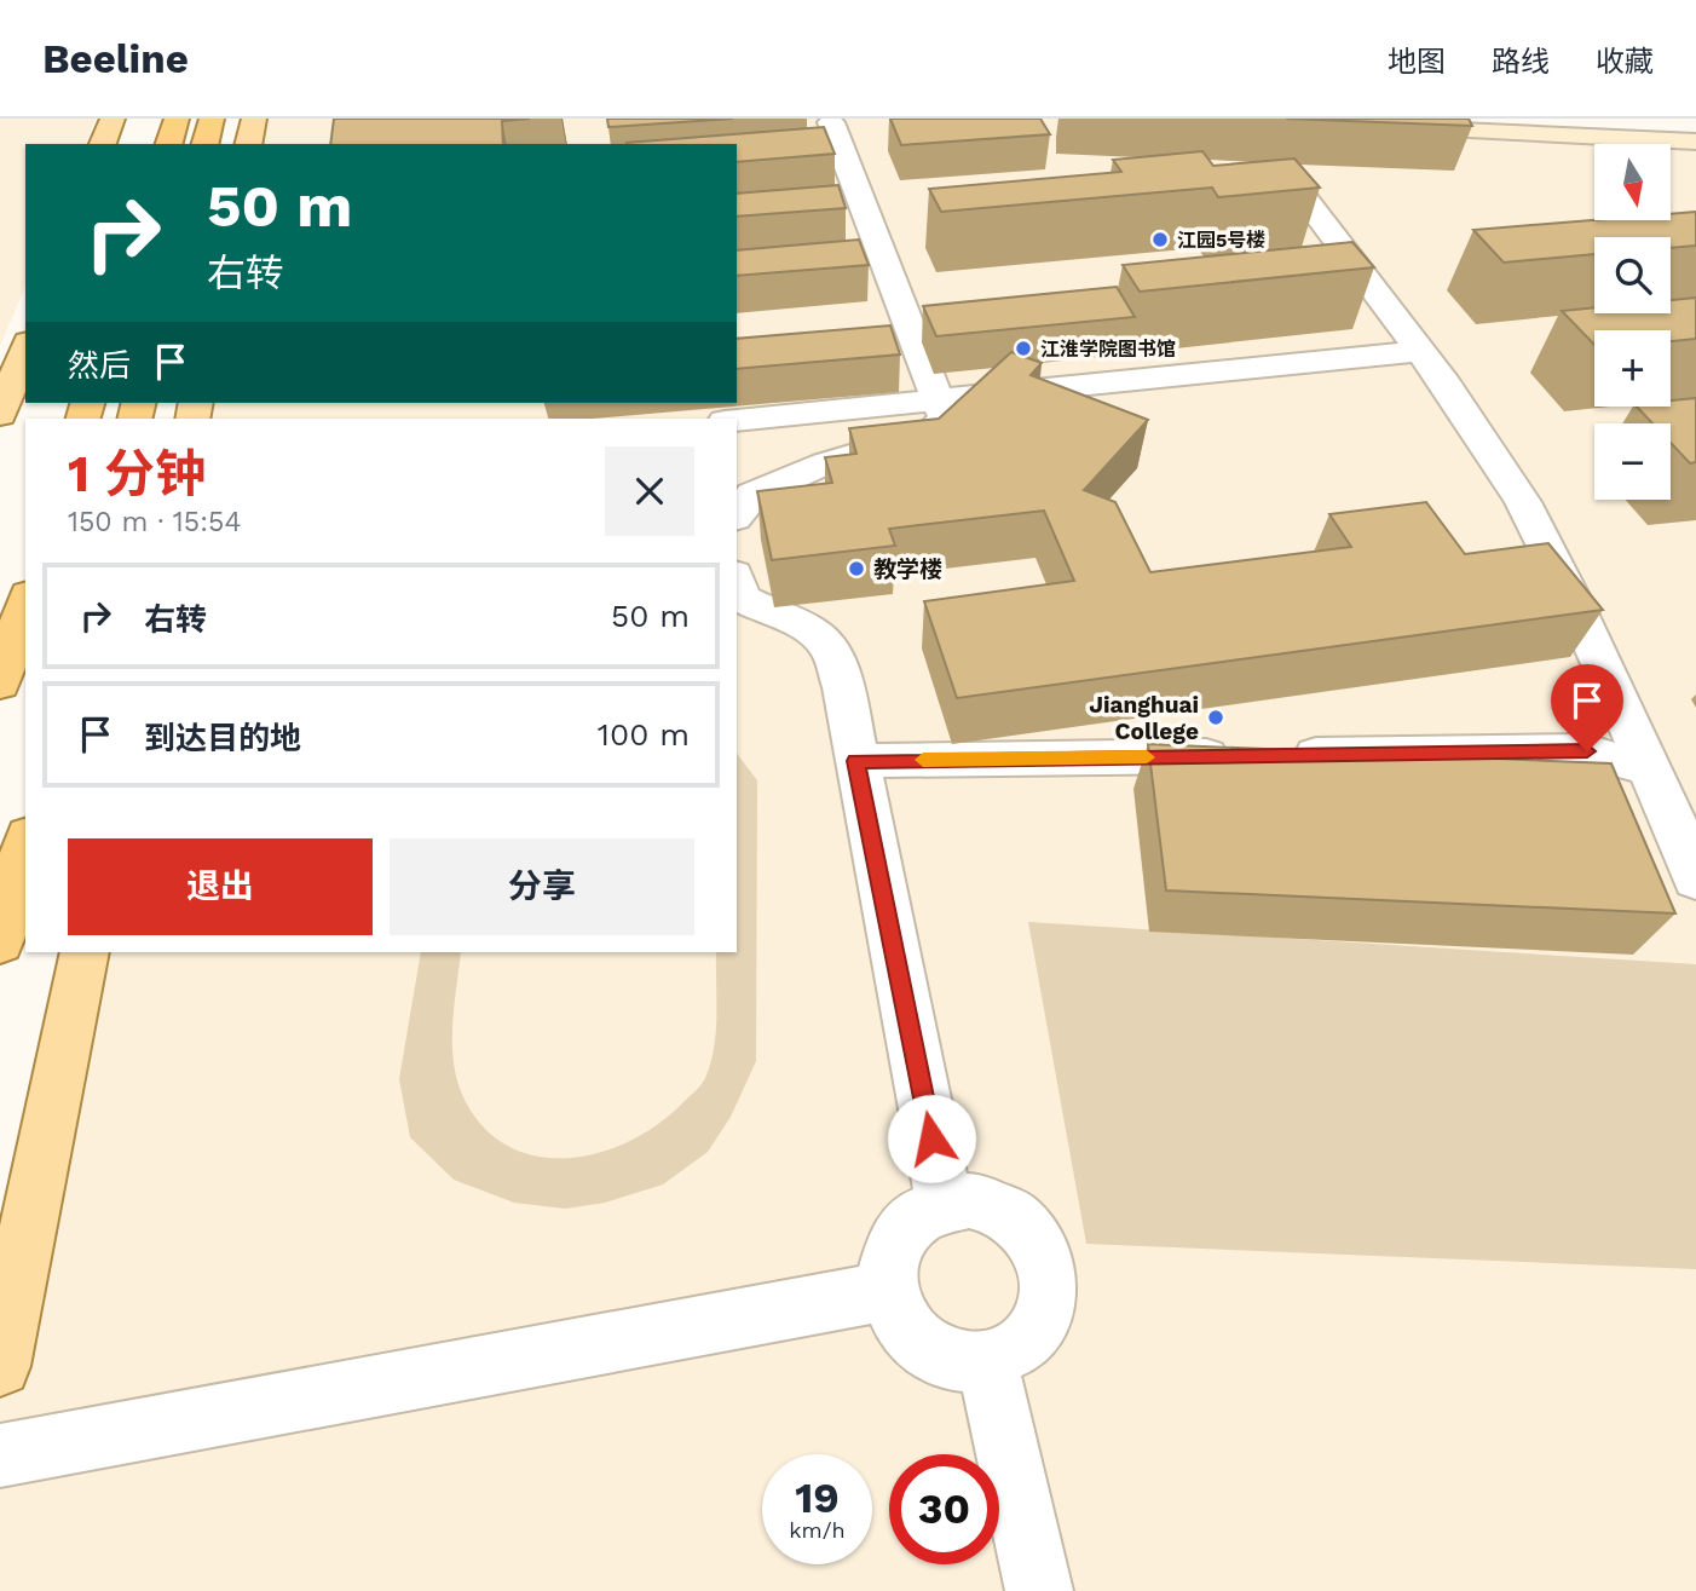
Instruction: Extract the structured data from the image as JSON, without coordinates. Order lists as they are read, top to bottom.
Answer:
{
  "places": [
    "江园5号楼",
    "江淮学院图书馆",
    "教学楼",
    "Jianghuai College"
  ],
  "north": "bottom",
  "page": {
    "header": "Beeline",
    "nav": ["地图", "路线", "收藏"],
    "map_buttons": ["+", "−"],
    "turn": ["50 m", "右转"],
    "then": "然后",
    "heading": ["1 分钟", "150 m · 15:54"],
    "list": [
      {
        "name": "右转",
        "value": "50 m"
      },
      {
        "name": "到达目的地",
        "value": "100 m"
      }
    ],
    "buttons": ["退出", "分享"],
    "speed": "19 km/h",
    "limit": "30"
  }
}
